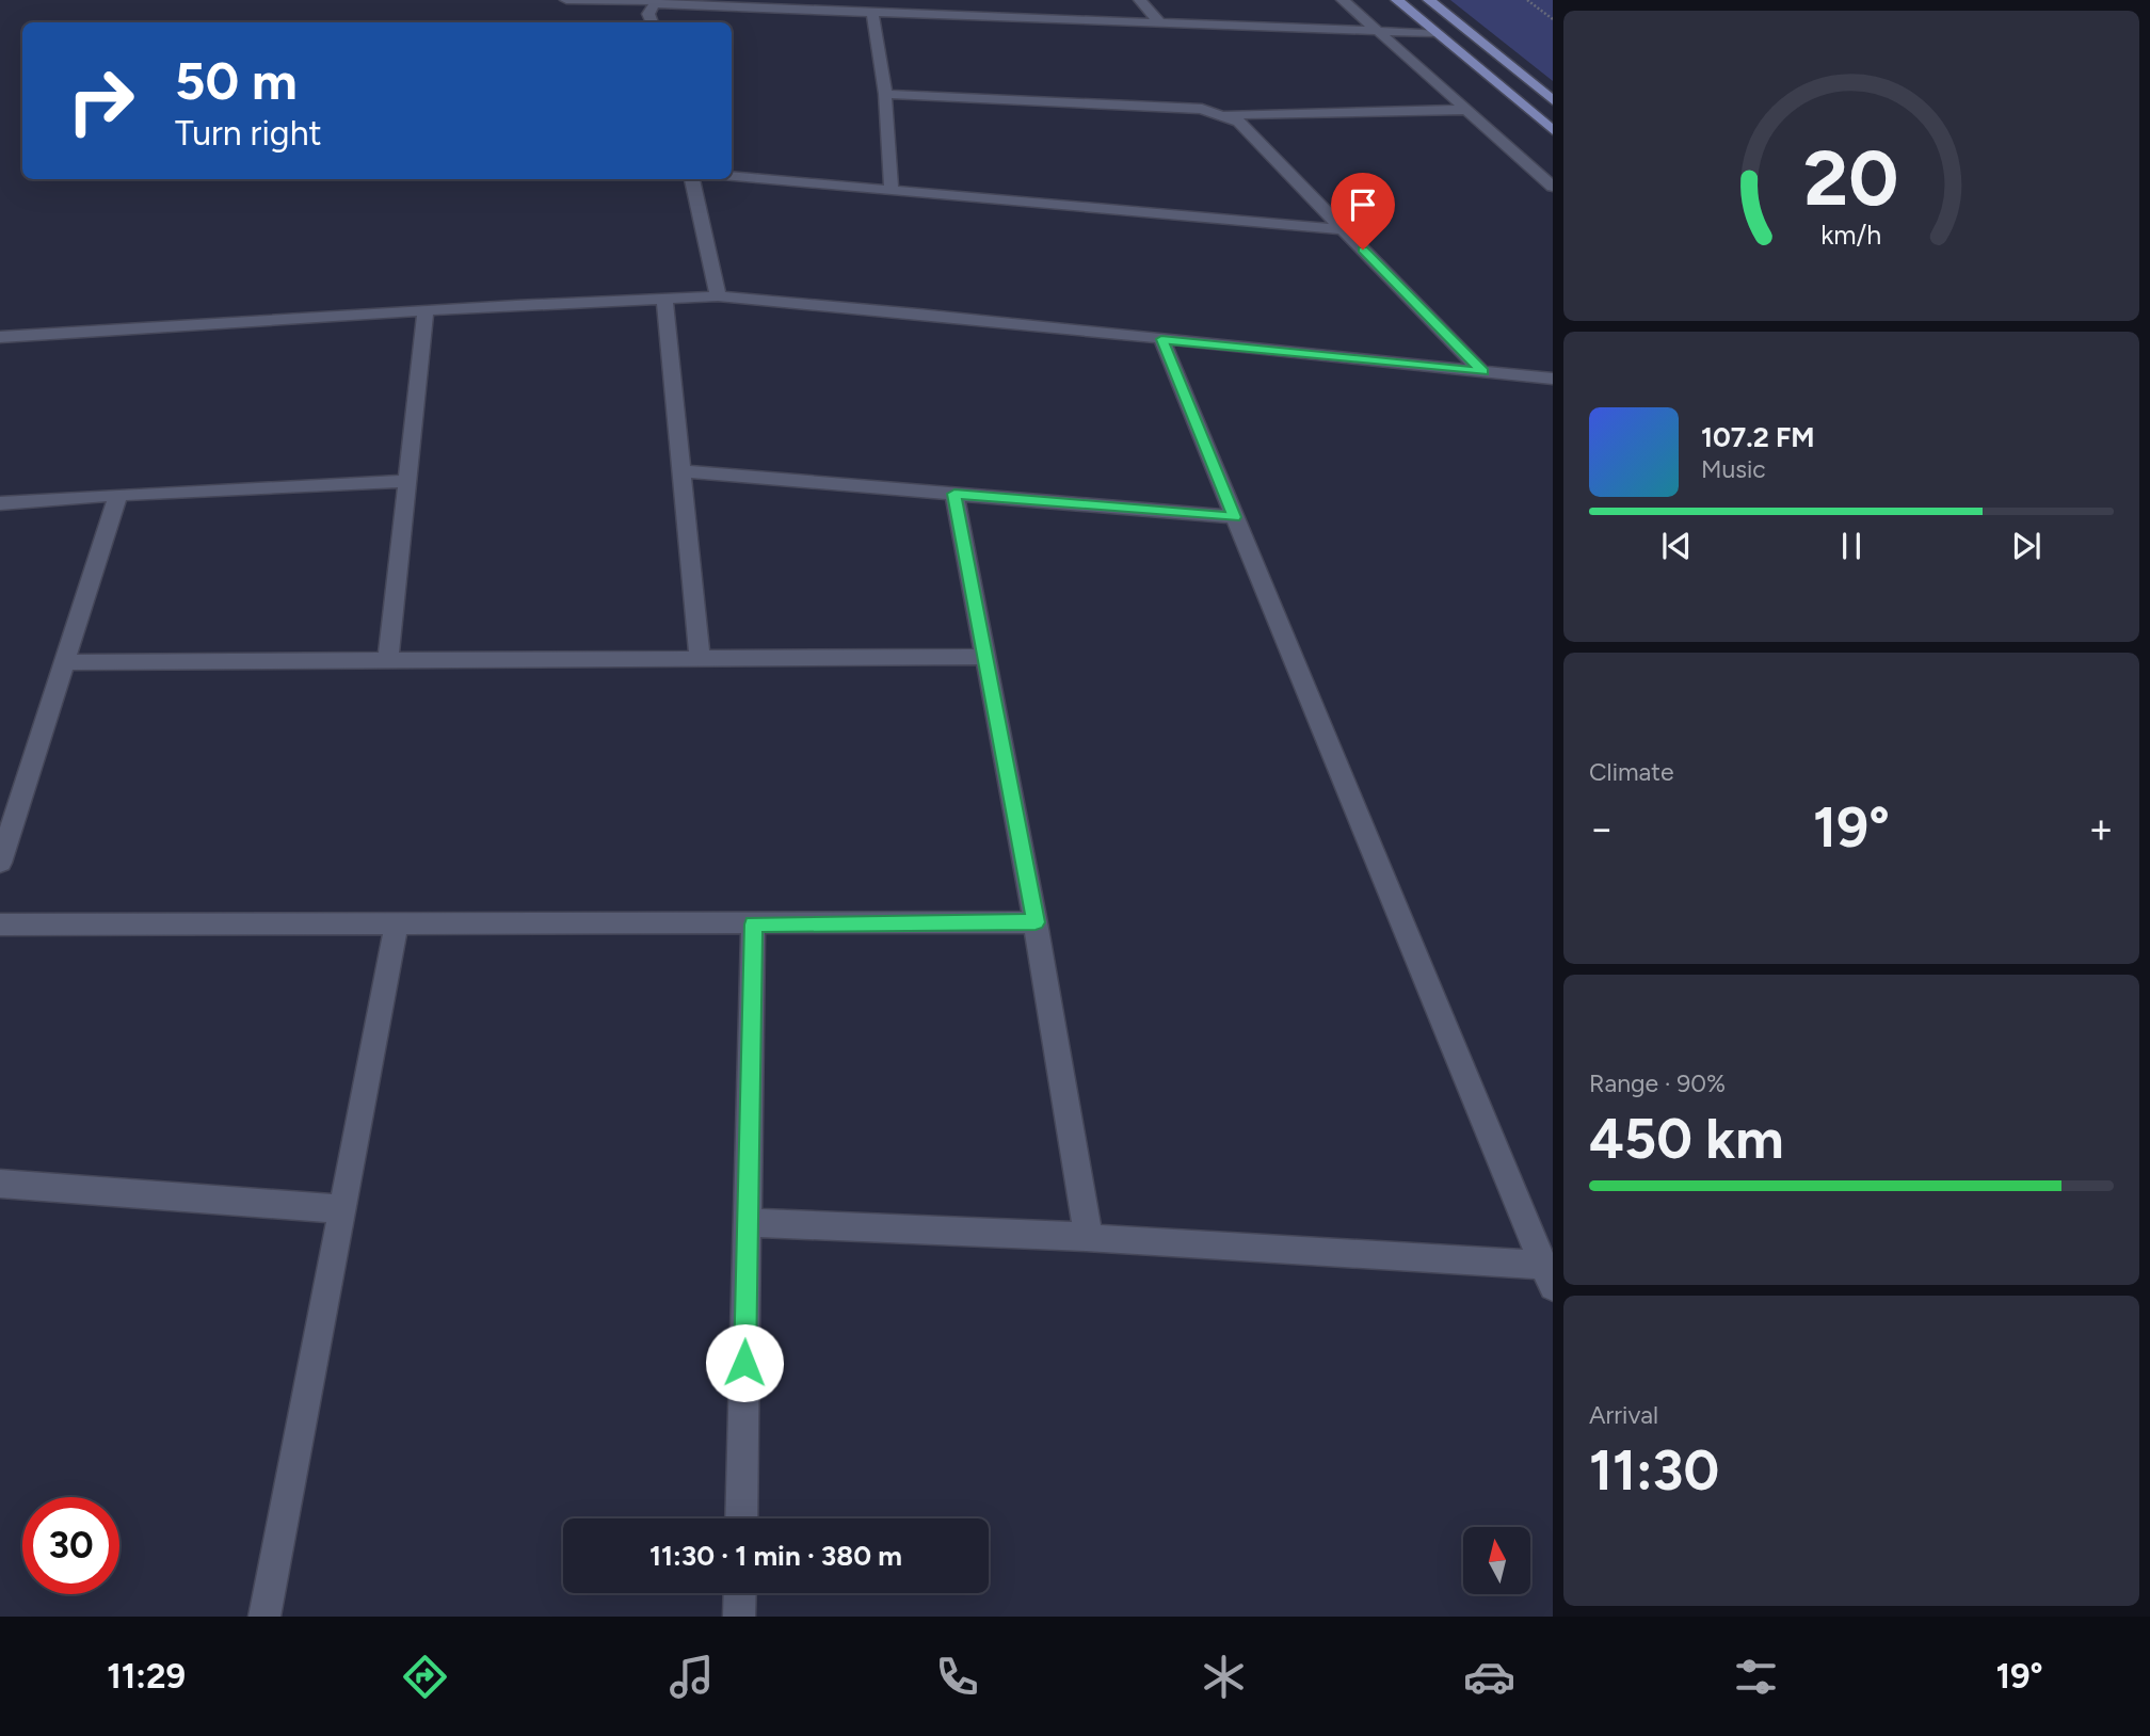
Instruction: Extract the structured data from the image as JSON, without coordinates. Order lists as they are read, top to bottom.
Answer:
{
  "north": "top",
  "page": {
    "turn": ["50 m", "Turn right"],
    "song": ["107.2 FM", "Music"],
    "tile": [
      "Climate",
      ["Range · 90%", "450 km"],
      ["Arrival", "11:30"]
    ],
    "heat": ["−", "19°", "+"],
    "limit": "30",
    "trip": "11:30 · 1 min · 380 m",
    "tabs": ["11:29", "19°"],
    "gauge": ["20", "km/h"]
  }
}
